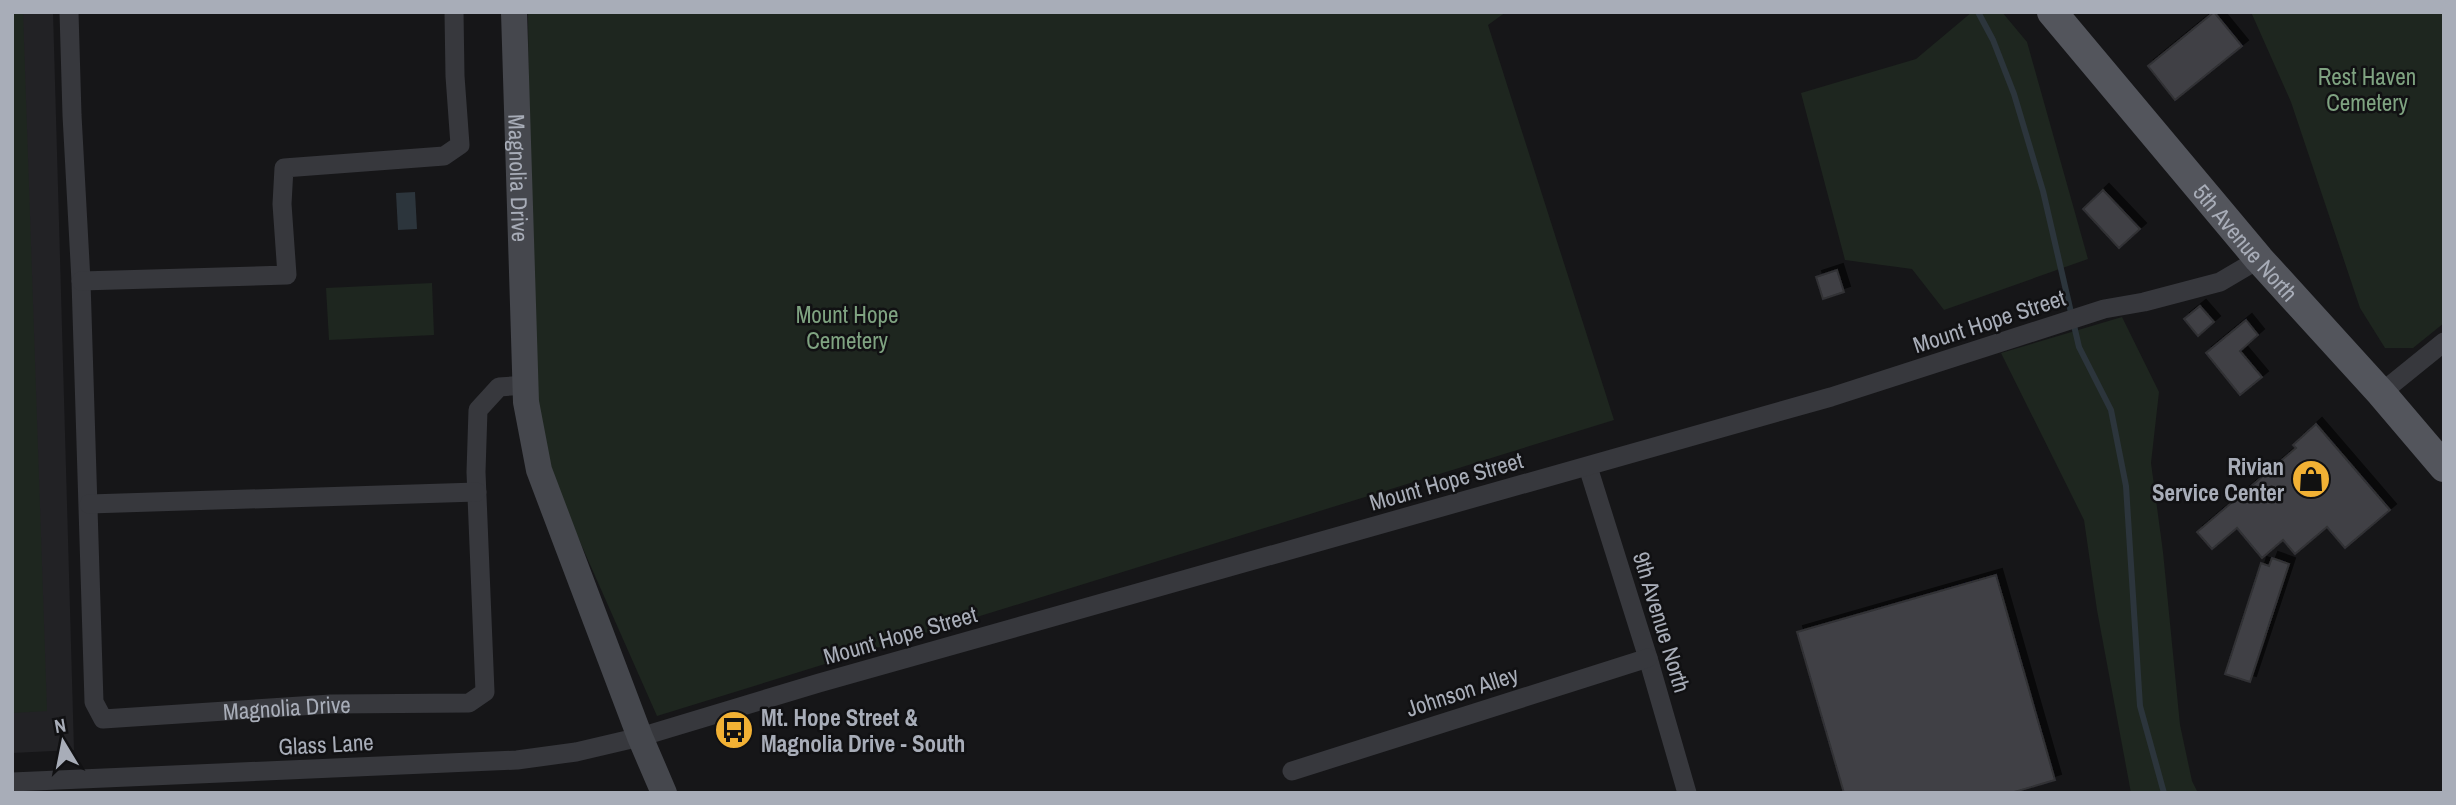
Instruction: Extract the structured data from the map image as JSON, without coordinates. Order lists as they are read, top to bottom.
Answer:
{
  "streets": {
    "main road": ["5th Avenue North"],
    "street": [
      "Magnolia Drive",
      "Mount Hope Street",
      "9th Avenue North",
      "Johnson Alley",
      "Glass Lane"
    ]
  },
  "crossings": [
    ["Magnolia Drive", "Mount Hope Street"],
    ["Magnolia Drive", "Glass Lane"],
    ["5th Avenue North", "Mount Hope Street"],
    ["Mount Hope Street", "9th Avenue North"],
    ["Mount Hope Street", "Glass Lane"],
    ["9th Avenue North", "Johnson Alley"]
  ],
  "parks": ["Rest Haven Cemetery", "Mount Hope Cemetery"],
  "places": {
    "shop": ["Rivian Service Center"],
    "bus stop": ["Mt. Hope Street & Magnolia Drive - South"]
  },
  "north": "top"
}
